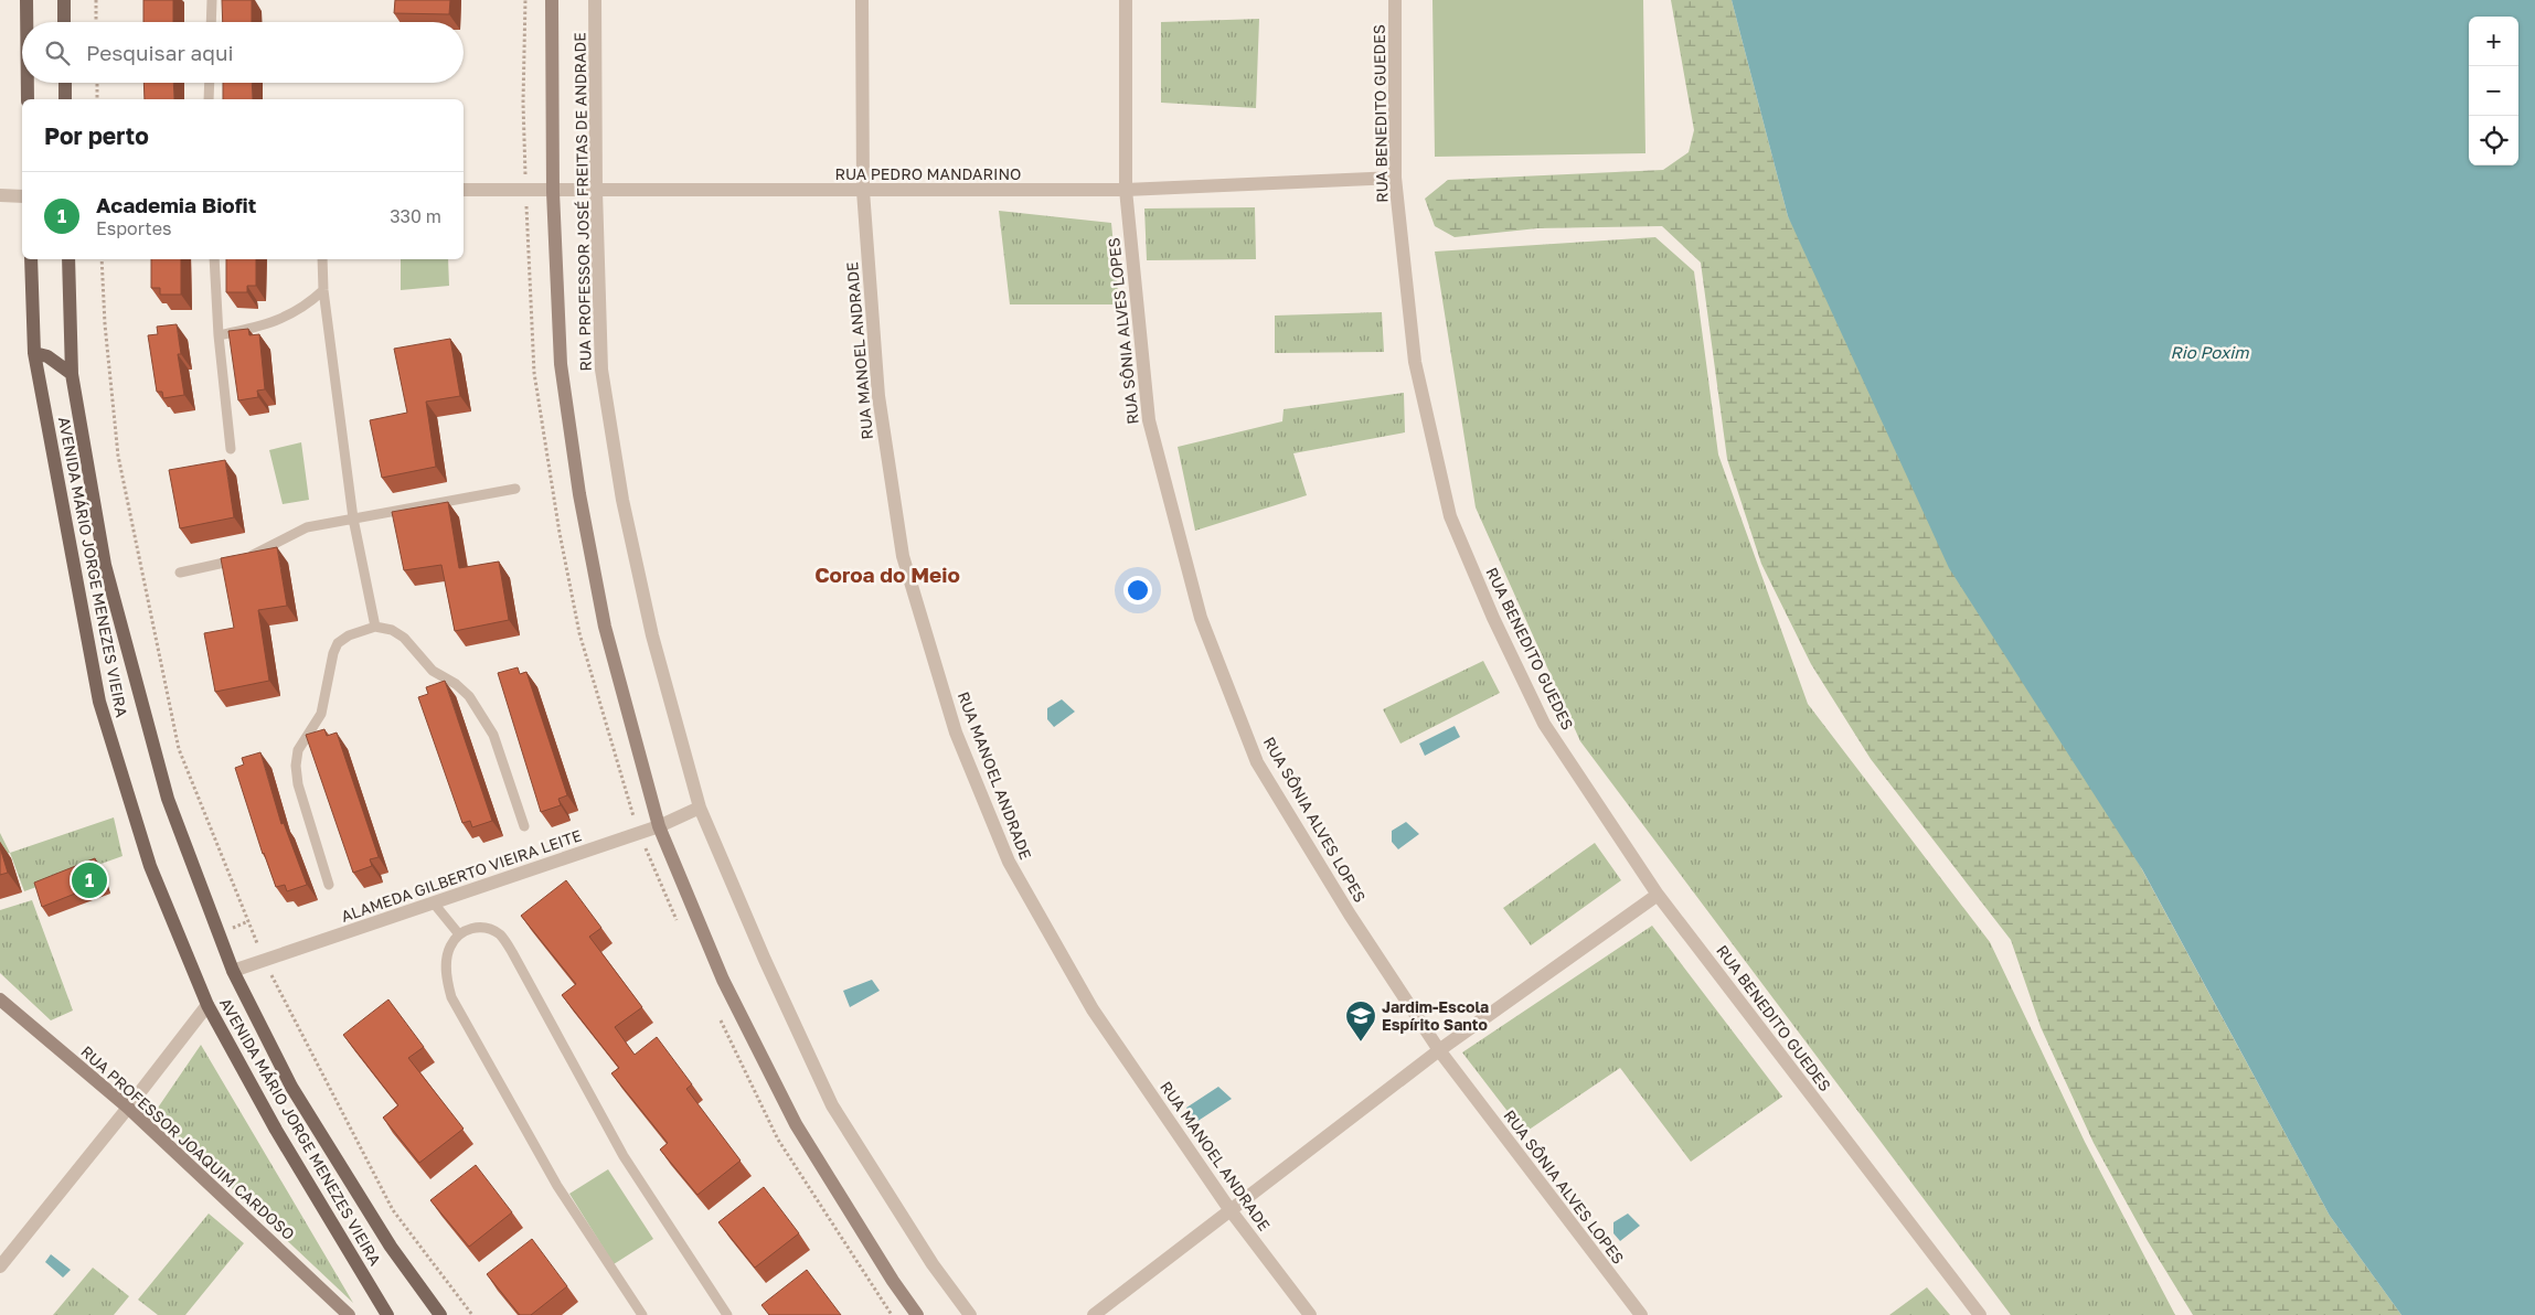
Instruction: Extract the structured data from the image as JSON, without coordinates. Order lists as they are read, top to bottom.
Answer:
{
  "streets": {
    "main road": ["AVENIDA MÁRIO JORGE MENEZES VIEIRA"],
    "street": [
      "RUA BENEDITO GUEDES",
      "RUA PEDRO MANDARINO",
      "RUA PROFESSOR JOSÉ FREITAS DE ANDRADE",
      "RUA SÔNIA ALVES LOPES",
      "RUA MANOEL ANDRADE",
      "ALAMEDA GILBERTO VIEIRA LEITE",
      "RUA PROFESSOR JOAQUIM CARDOSO"
    ]
  },
  "crossings": [
    ["RUA BENEDITO GUEDES", "RUA PEDRO MANDARINO"],
    ["RUA PEDRO MANDARINO", "RUA PROFESSOR JOSÉ FREITAS DE ANDRADE"],
    ["RUA PEDRO MANDARINO", "RUA SÔNIA ALVES LOPES"],
    ["RUA PEDRO MANDARINO", "RUA MANOEL ANDRADE"],
    ["RUA PROFESSOR JOSÉ FREITAS DE ANDRADE", "ALAMEDA GILBERTO VIEIRA LEITE"],
    ["AVENIDA MÁRIO JORGE MENEZES VIEIRA", "ALAMEDA GILBERTO VIEIRA LEITE"]
  ],
  "districts": ["Coroa do Meio"],
  "water": ["Rio Poxim"],
  "places": {
    "school or university": ["Jardim-Escola Espírito Santo"]
  },
  "page": {
    "map_buttons": ["+", "−"],
    "search": "Pesquisar aqui",
    "heading": "Por perto",
    "list": [
      {
        "mark": "1",
        "name": "Academia Biofit",
        "note": "Esportes",
        "value": "330 m"
      }
    ],
    "pins": "1"
  }
}
